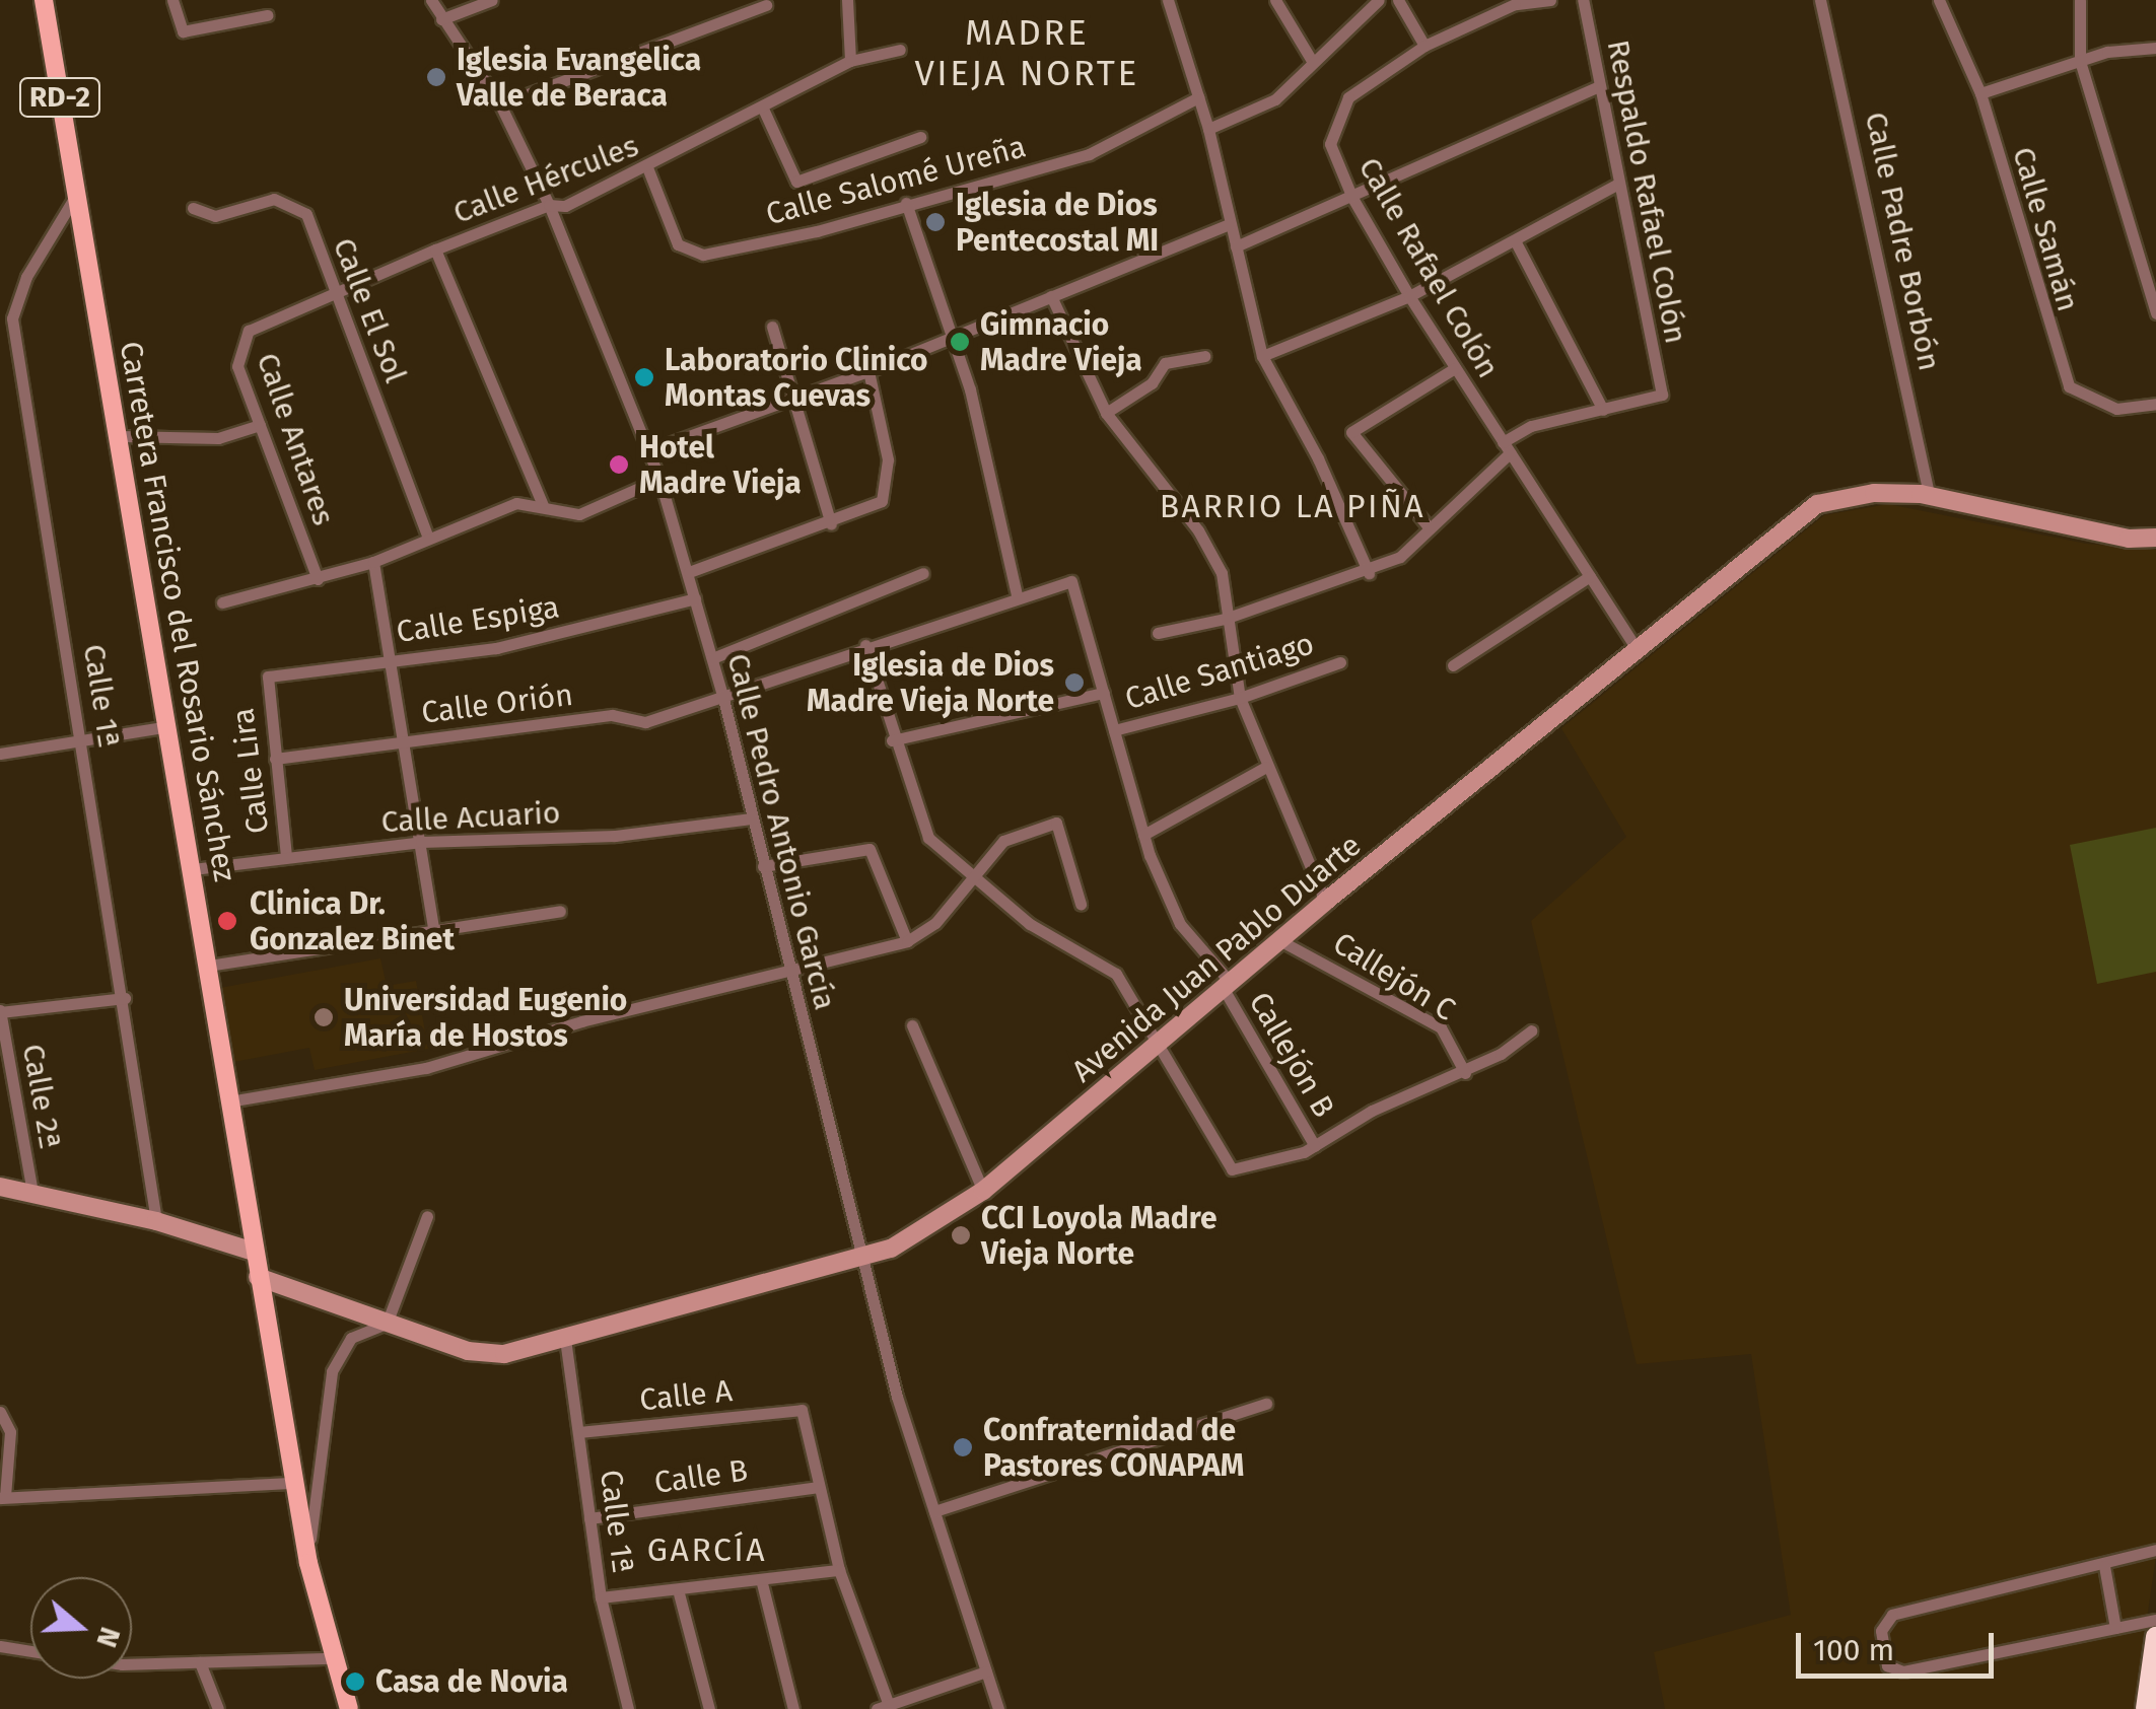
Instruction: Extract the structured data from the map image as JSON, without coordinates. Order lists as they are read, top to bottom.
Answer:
{
  "streets": {
    "main road": ["RD-2", "Carretera Francisco del Rosario Sánchez", "Avenida Juan Pablo Duarte"],
    "street": [
      "Calle Hércules",
      "Calle Salomé Ureña",
      "Respaldo Rafael Colón",
      "Calle Samán",
      "Calle Padre Borbón",
      "Calle Rafael Colón",
      "Calle El Sol",
      "Calle Antares",
      "Calle Espiga",
      "Calle Santiago",
      "Calle 1ª",
      "Calle Orión",
      "Calle Lira",
      "Calle Acuario",
      "Calle Pedro Antonio García",
      "Callejón C",
      "Callejón B",
      "Calle 2ª",
      "Calle A",
      "Calle B"
    ]
  },
  "crossings": [
    ["Calle Hércules", "Calle Salomé Ureña"],
    ["Calle Hércules", "Calle El Sol"],
    ["Calle Hércules", "Calle Antares"],
    ["Calle Hércules", "Calle Pedro Antonio García"],
    ["Calle Padre Borbón", "Avenida Juan Pablo Duarte"],
    ["Calle Rafael Colón", "Avenida Juan Pablo Duarte"],
    ["Carretera Francisco del Rosario Sánchez", "Calle 1ª"],
    ["Carretera Francisco del Rosario Sánchez", "Calle Acuario"],
    ["Carretera Francisco del Rosario Sánchez", "Avenida Juan Pablo Duarte"],
    ["Calle Espiga", "Calle Lira"],
    ["Calle Espiga", "Calle Pedro Antonio García"],
    ["Calle Santiago", "Callejón B"],
    ["Calle 1ª", "Avenida Juan Pablo Duarte"],
    ["Calle 1ª", "Calle A"],
    ["Calle 1ª", "Calle B"],
    ["Calle Orión", "Calle Lira"],
    ["Calle Orión", "Calle Pedro Antonio García"],
    ["Calle Orión", "Callejón B"],
    ["Calle Lira", "Calle Acuario"],
    ["Calle Acuario", "Calle Pedro Antonio García"],
    ["Calle Pedro Antonio García", "Avenida Juan Pablo Duarte"],
    ["Avenida Juan Pablo Duarte", "Callejón C"],
    ["Avenida Juan Pablo Duarte", "Callejón B"],
    ["Calle A", "Calle B"]
  ],
  "districts": ["MADRE VIEJA NORTE", "BARRIO LA PIÑA", "GARCÍA"],
  "places": [
    "Iglesia Evangelica Valle de Beraca",
    "Iglesia de Dios Pentecostal MI",
    "Gimnacio Madre Vieja",
    "Laboratorio Clinico Montas Cuevas",
    "Hotel Madre Vieja",
    "Iglesia de Dios Madre Vieja Norte",
    "Clinica Dr. Gonzalez Binet",
    "Universidad Eugenio María de Hostos",
    "CCI Loyola Madre Vieja Norte",
    "Confraternidad de Pastores CONAPAM",
    "Casa de Novia"
  ],
  "scale_bar": "100 m",
  "north": "right"
}
